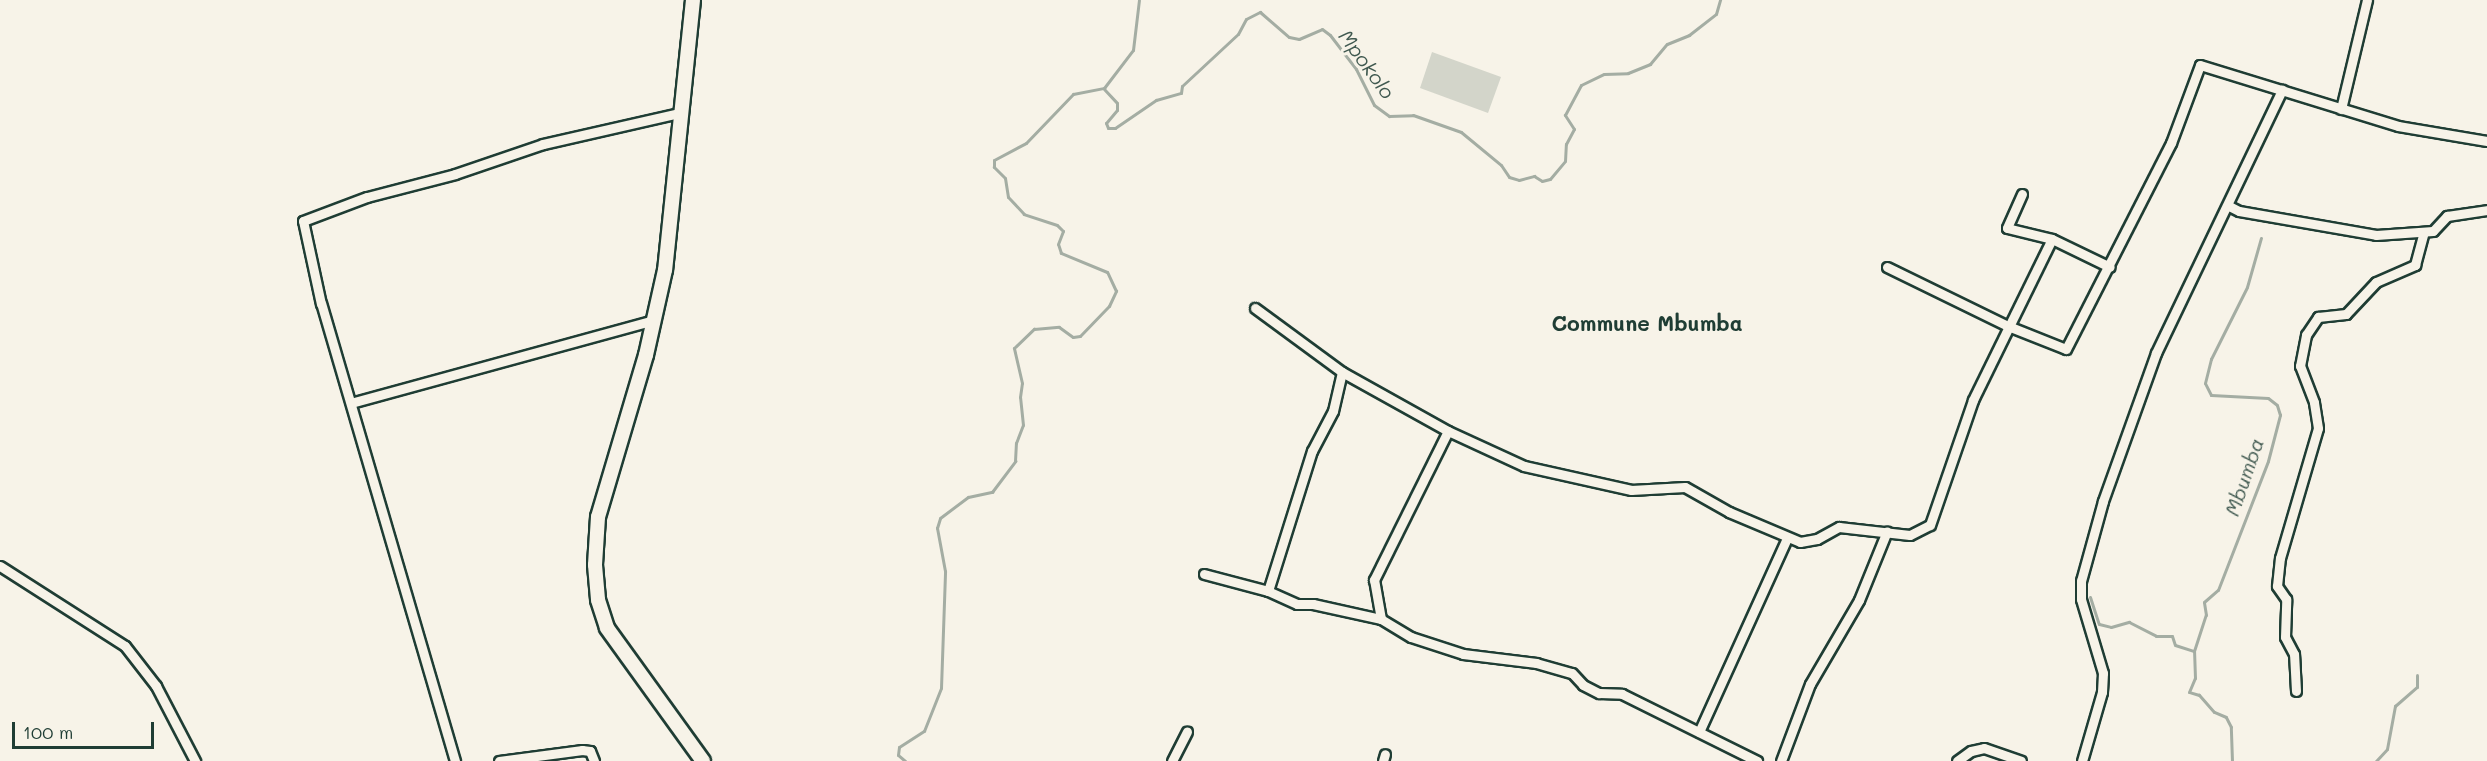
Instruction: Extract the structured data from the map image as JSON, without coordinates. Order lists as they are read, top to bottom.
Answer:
{
  "districts": ["Commune Mbumba"],
  "water": ["Mpokolo", "Mbumba"],
  "scale_bar": "100 m"
}
